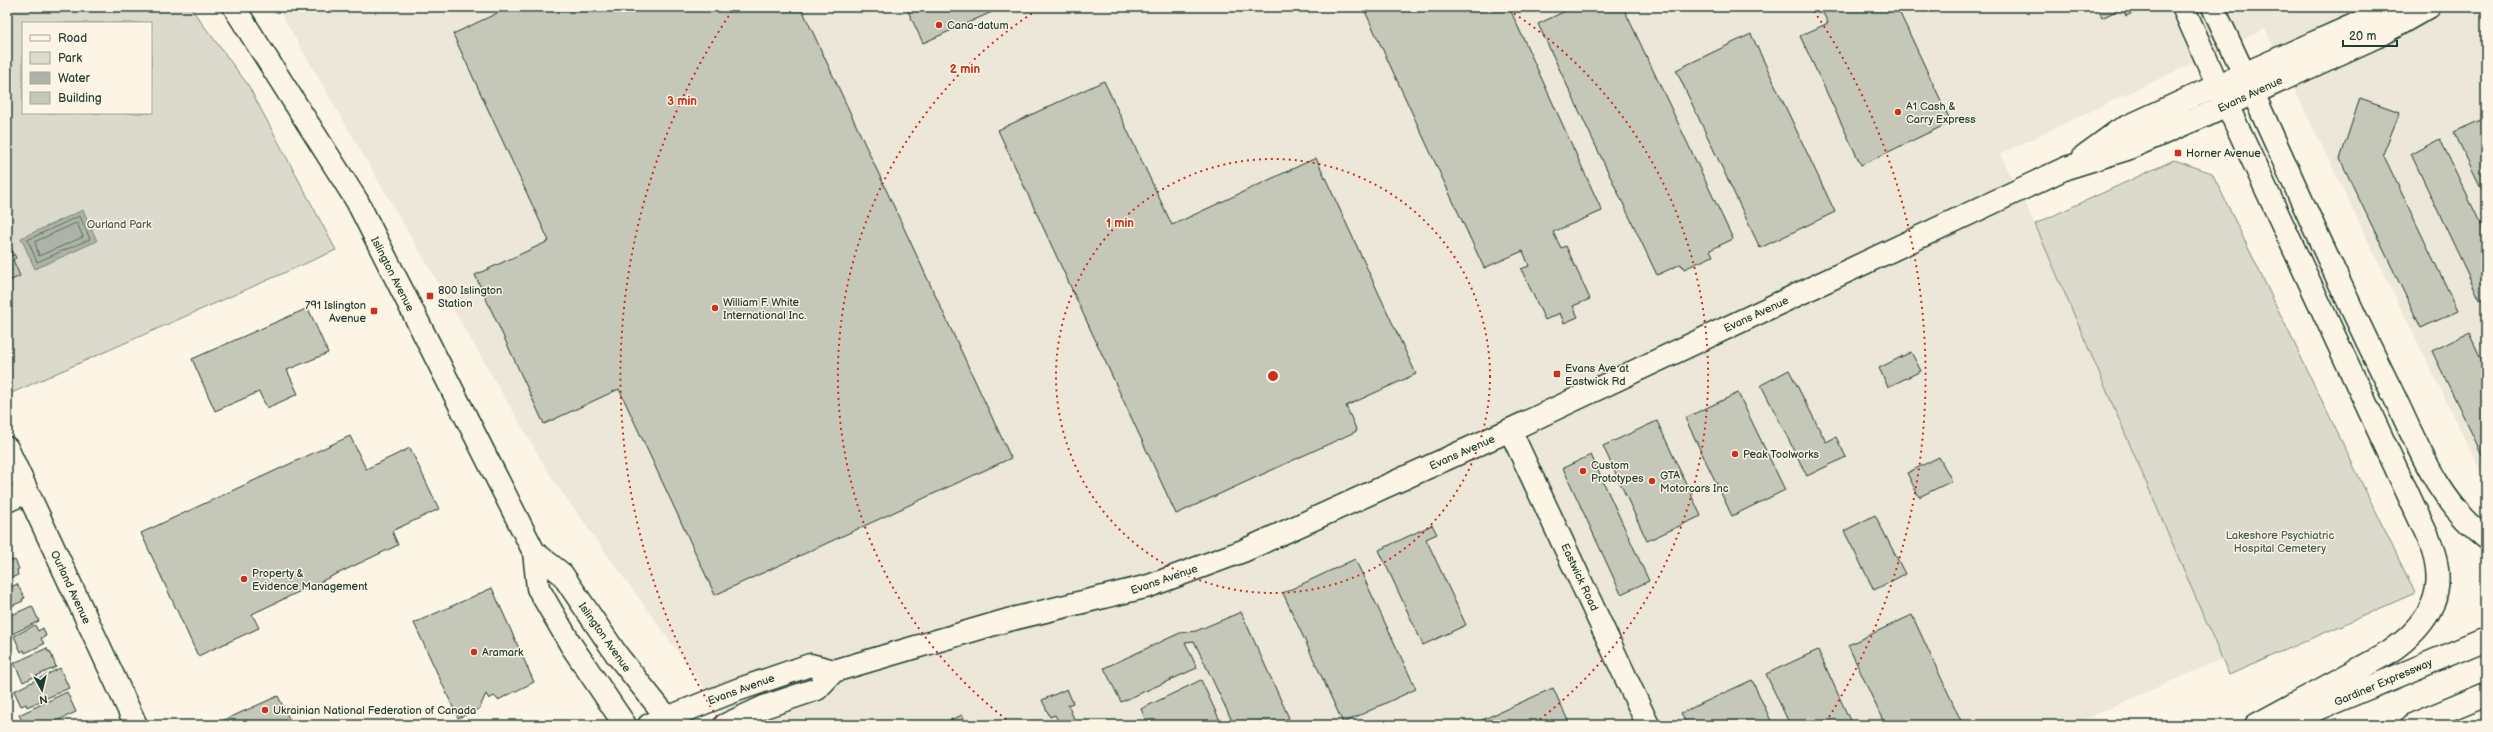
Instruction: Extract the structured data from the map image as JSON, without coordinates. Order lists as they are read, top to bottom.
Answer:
{
  "streets": {
    "main road": [
      "Evans Avenue",
      "Islington Avenue",
      "Eastwick Road",
      "Ourland Avenue",
      "Gardiner Expressway"
    ]
  },
  "crossings": [
    ["Evans Avenue", "Islington Avenue"],
    ["Evans Avenue", "Eastwick Road"]
  ],
  "parks": ["Ourland Park", "Lakeshore Psychiatric Hospital Cemetery"],
  "places": {
    "other": [
      "Cana-datum",
      "A1 Cash & Carry Express",
      "William F. White International Inc.",
      "Peak Toolworks",
      "Custom Prototypes",
      "GTA Motorcars Inc",
      "Property & Evidence Management",
      "Aramark",
      "Ukrainian National Federation of Canada"
    ],
    "transit": [
      "Horner Avenue",
      "800 Islington Station",
      "791 Islington Avenue",
      "Evans Ave at Eastwick Rd"
    ]
  },
  "legend": [
    "Road",
    "Park",
    "Water",
    "Building"
  ],
  "scale_bar": "20 m",
  "north": "bottom",
  "rings": ["2 min", "3 min", "1 min"]
}
